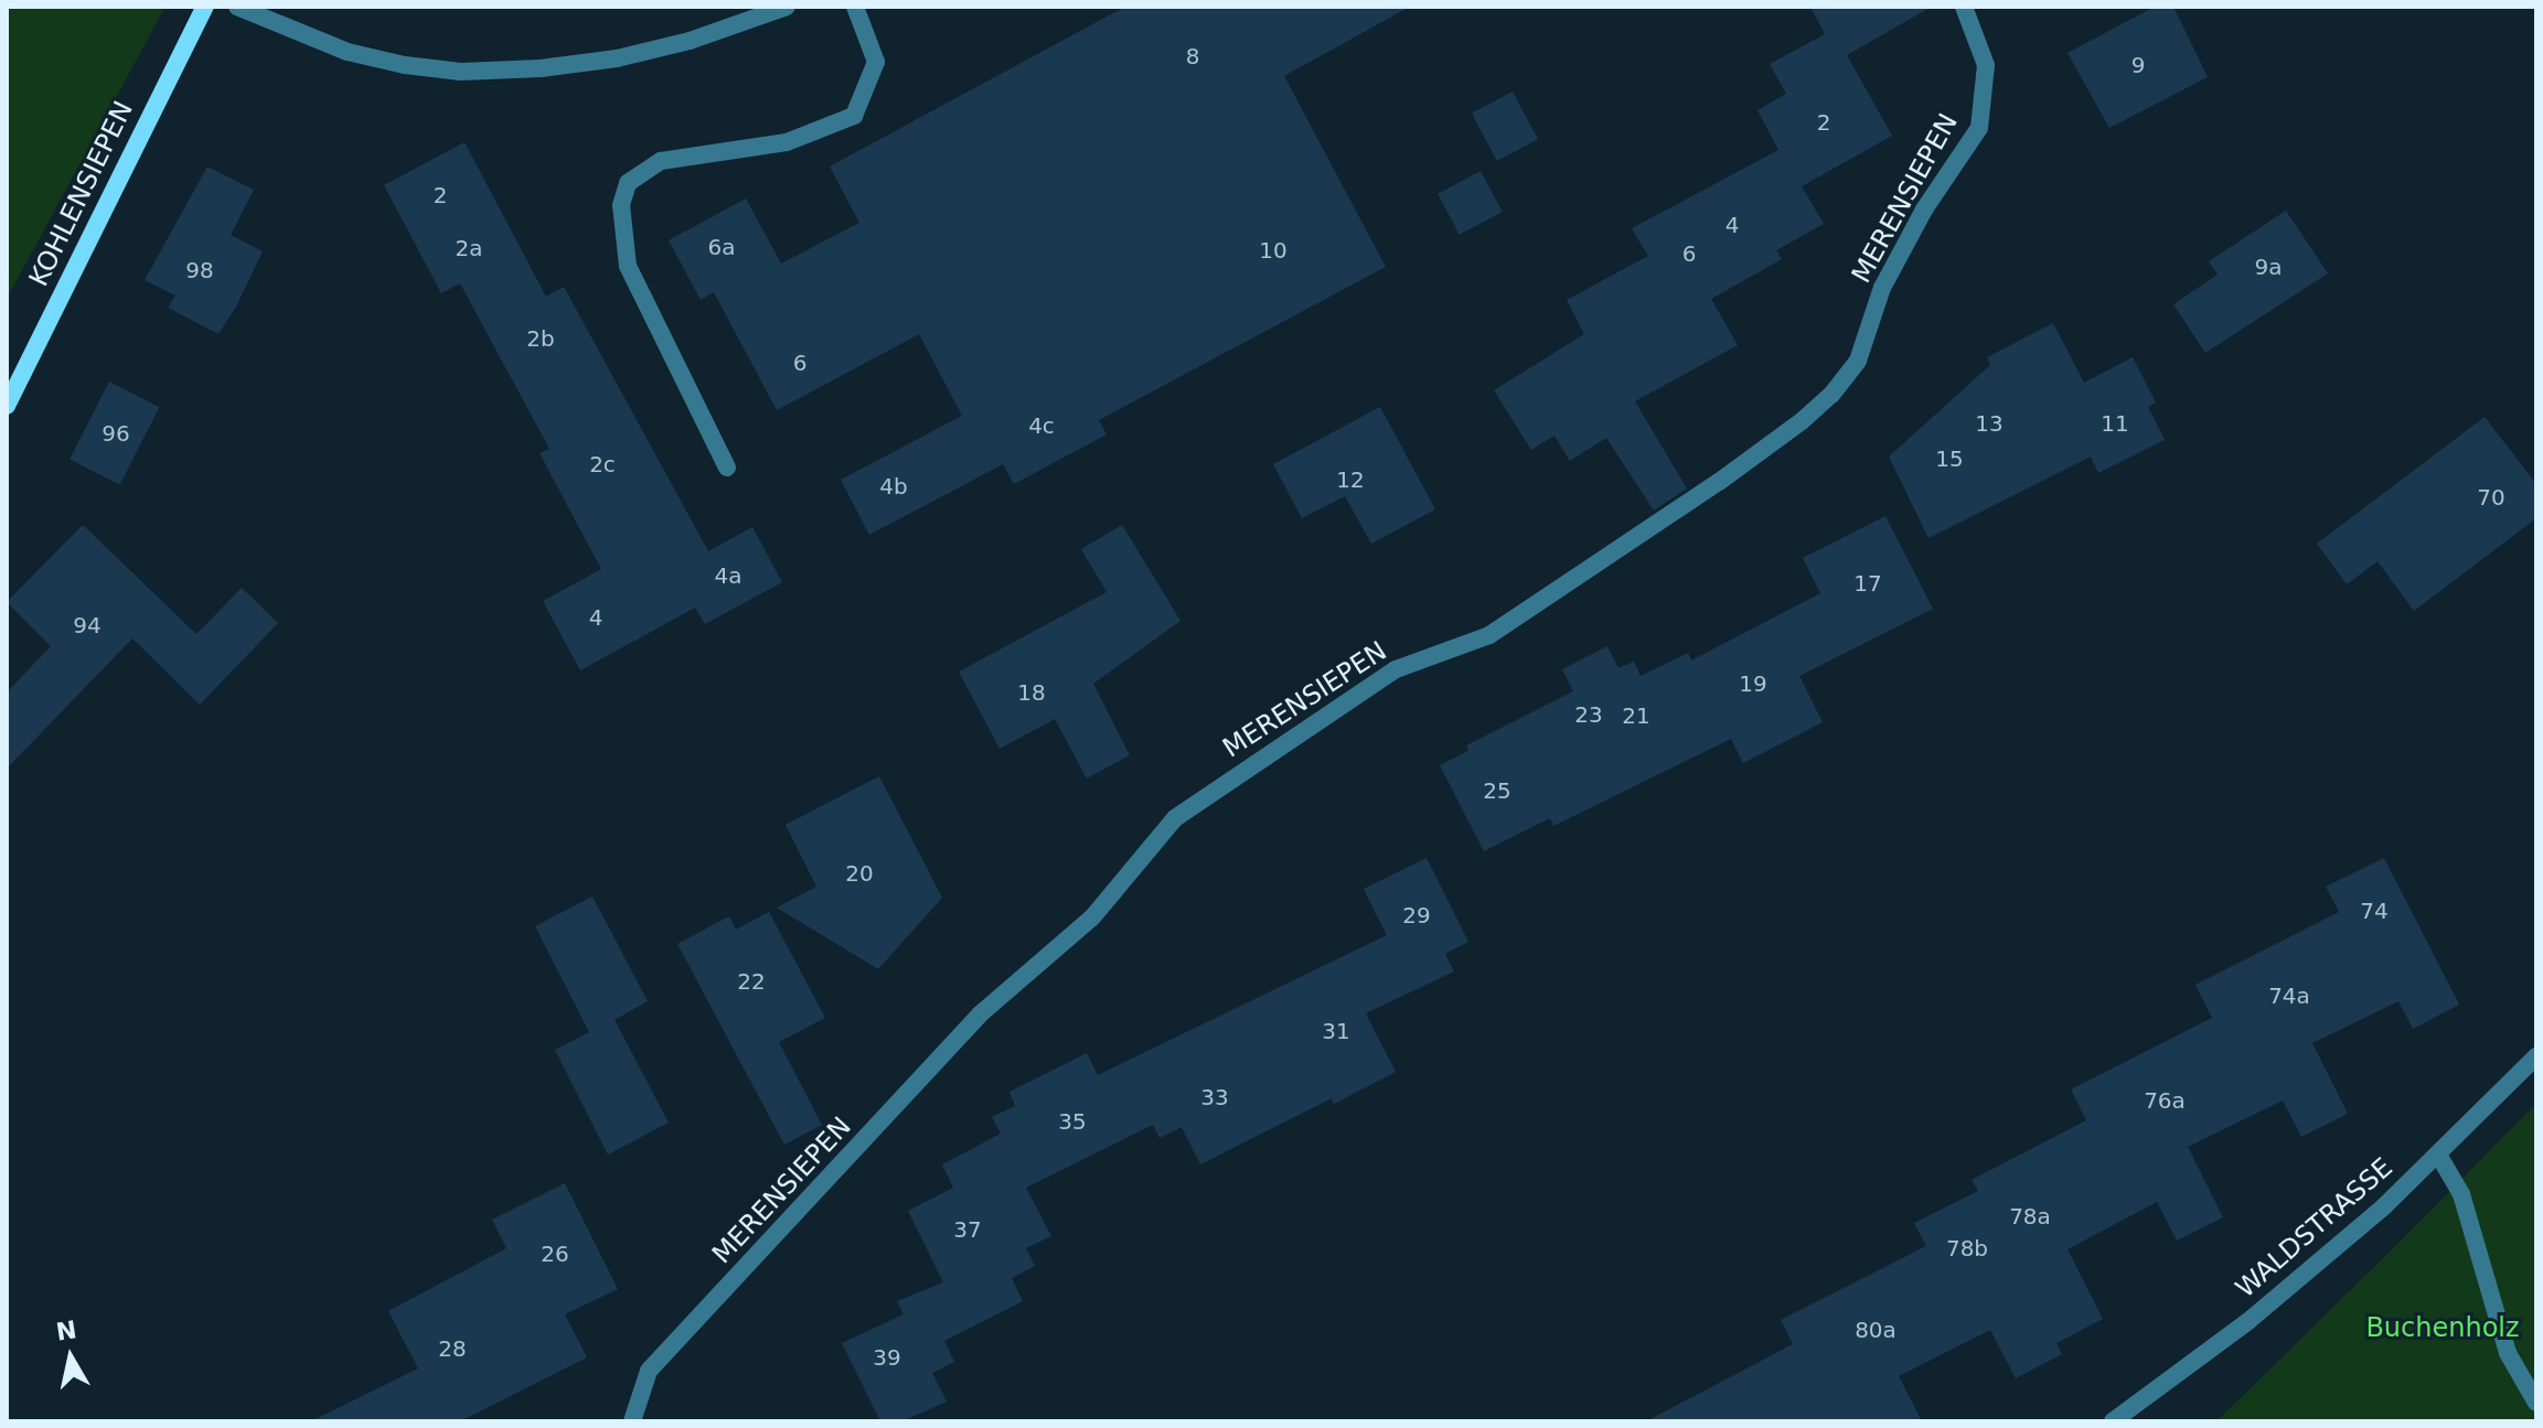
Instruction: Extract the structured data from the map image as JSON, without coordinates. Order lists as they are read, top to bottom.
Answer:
{
  "streets": {
    "street": ["KOHLENSIEPEN", "MERENSIEPEN", "WALDSTRASSE"]
  },
  "parks": ["Buchenholz"],
  "house_numbers": [
    "8",
    "9",
    "2",
    "2",
    "4",
    "6a",
    "2a",
    "10",
    "6",
    "9a",
    "98",
    "2b",
    "6",
    "13",
    "11",
    "4c",
    "96",
    "15",
    "2c",
    "12",
    "4b",
    "70",
    "4a",
    "17",
    "4",
    "94",
    "19",
    "18",
    "23",
    "21",
    "25",
    "20",
    "74",
    "29",
    "22",
    "74a",
    "31",
    "33",
    "76a",
    "35",
    "78a",
    "37",
    "78b",
    "26",
    "80a",
    "28",
    "39"
  ],
  "north": "top"
}
